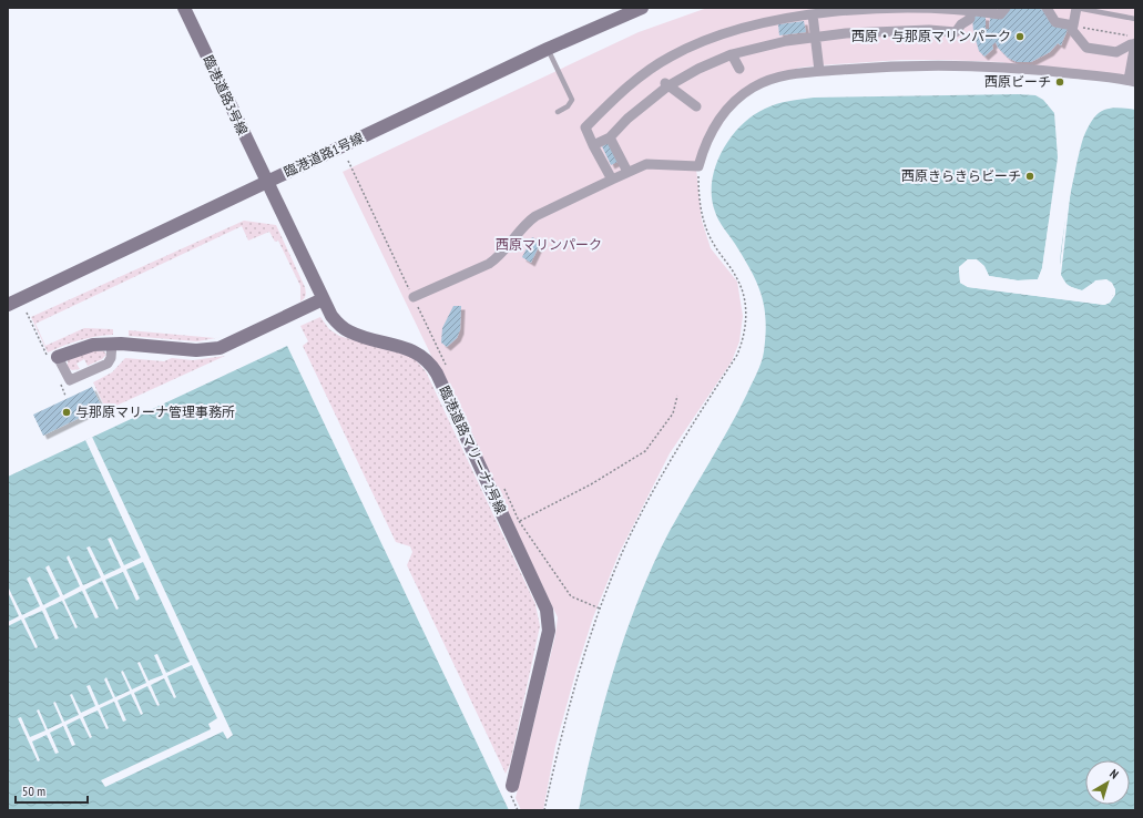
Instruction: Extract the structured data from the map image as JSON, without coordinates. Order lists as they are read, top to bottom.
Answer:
{
  "streets": {
    "street": ["臨港道路3号線", "臨港道路1号線", "臨港道路マリーナ2号線"]
  },
  "crossings": [
    ["臨港道路3号線", "臨港道路1号線"],
    ["臨港道路3号線", "臨港道路マリーナ2号線"],
    ["臨港道路1号線", "臨港道路マリーナ2号線"]
  ],
  "parks": ["西原マリンパーク"],
  "places": [
    "西原・与那原マリンパーク",
    "西原ビーチ",
    "西原きらきらビーチ",
    "与那原マリーナ管理事務所"
  ],
  "scale_bar": "50 m",
  "north": "top right"
}
